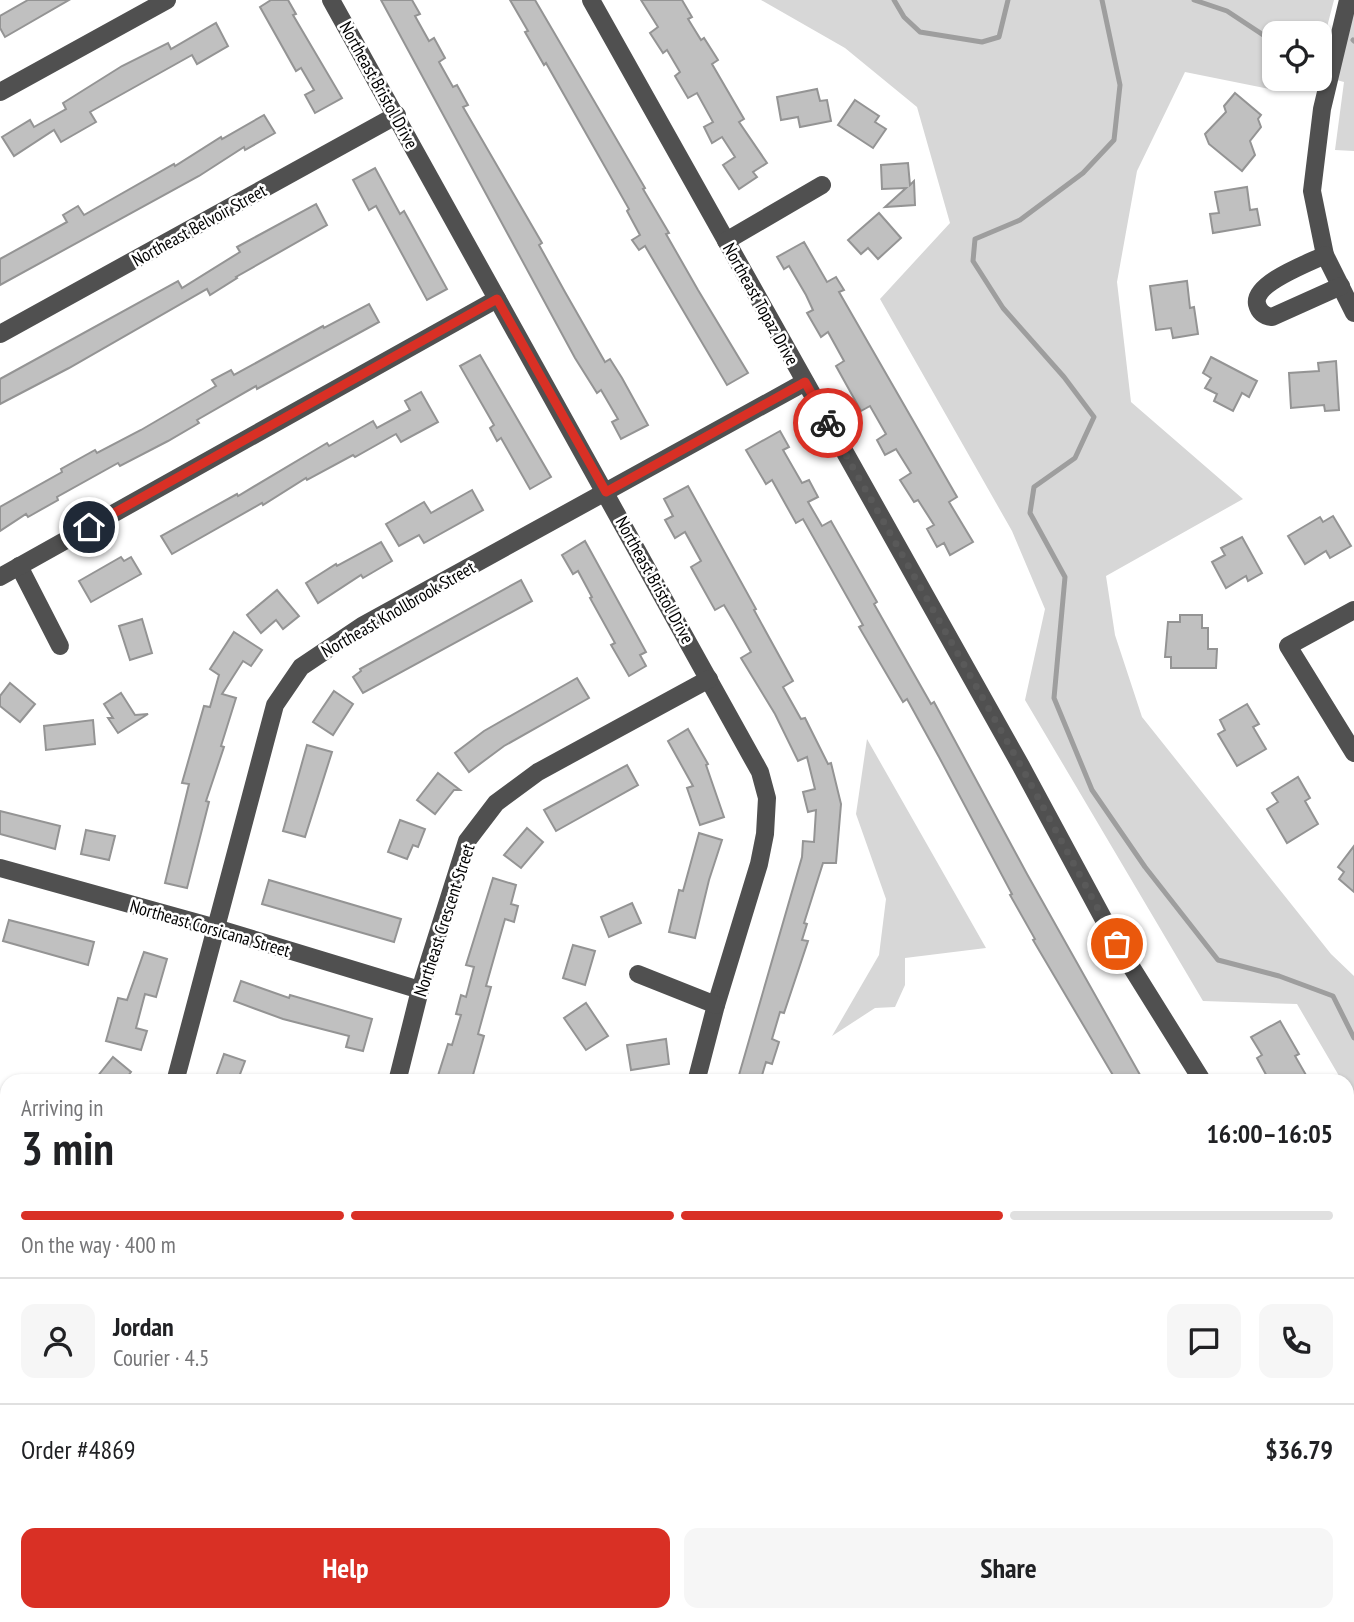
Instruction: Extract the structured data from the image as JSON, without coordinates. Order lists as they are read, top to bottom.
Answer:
{
  "streets": {
    "street": [
      "Northeast Bristol Drive",
      "Northeast Belvoir Street",
      "Northeast Topaz Drive",
      "Northeast Knollbrook Street",
      "Northeast Crescent Street",
      "Northeast Corsicana Street"
    ]
  },
  "crossings": [
    ["Northeast Bristol Drive", "Northeast Belvoir Street"],
    ["Northeast Bristol Drive", "Northeast Knollbrook Street"],
    ["Northeast Bristol Drive", "Northeast Crescent Street"],
    ["Northeast Topaz Drive", "Northeast Knollbrook Street"],
    ["Northeast Knollbrook Street", "Northeast Corsicana Street"],
    ["Northeast Crescent Street", "Northeast Corsicana Street"]
  ],
  "page": {
    "heading": ["3 min", "Arriving in", "16:00–16:05"],
    "panel": [
      "Jordan",
      "Courier · 4.5",
      "Order #4869",
      "$36.79"
    ],
    "bar": "On the way · 400 m",
    "buttons": ["Help", "Share"]
  }
}
